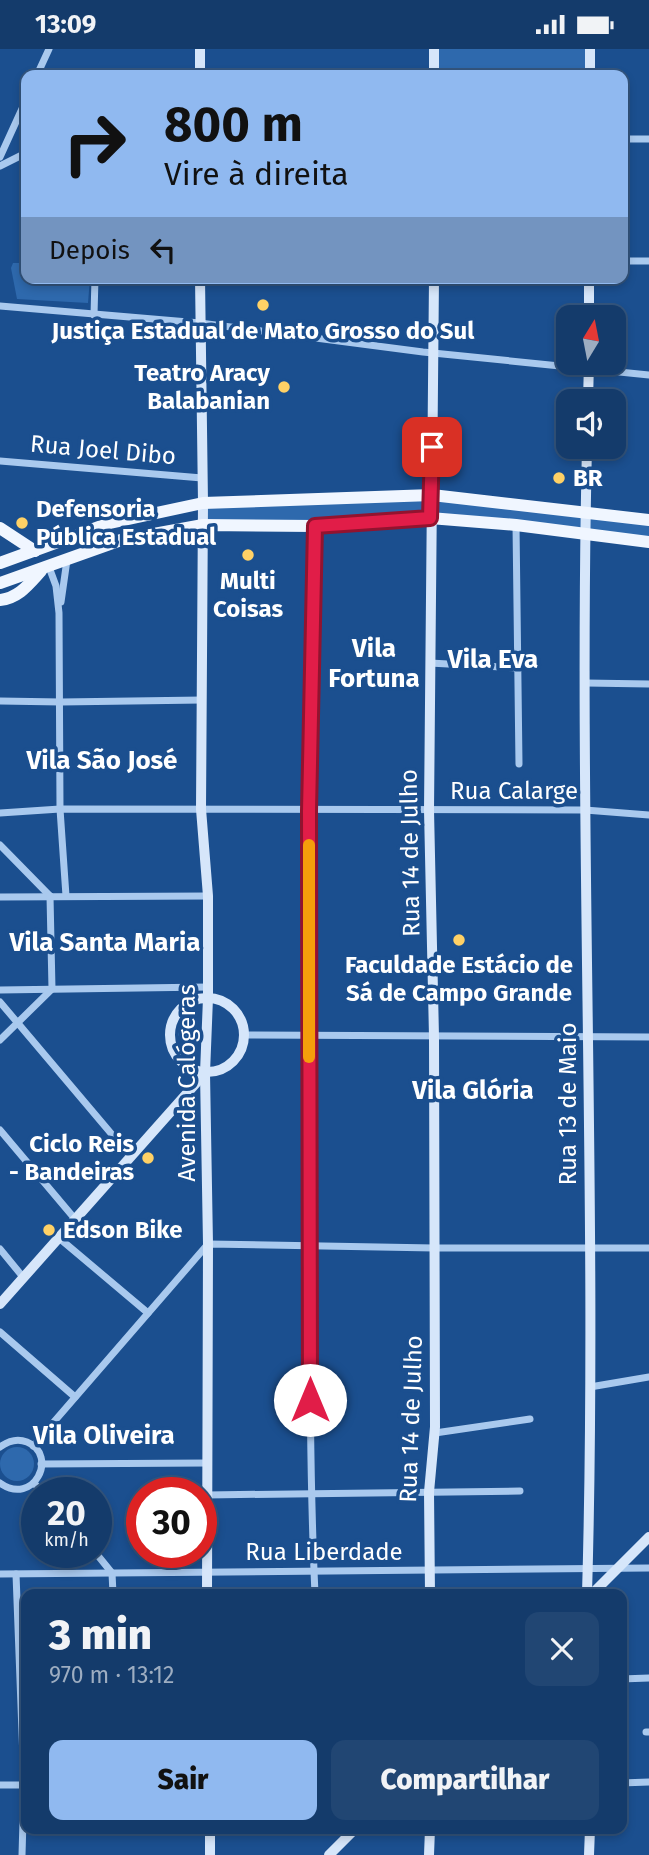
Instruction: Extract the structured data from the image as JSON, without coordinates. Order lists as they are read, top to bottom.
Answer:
{
  "streets": {
    "street": [
      "Rua Joel Dibo",
      "Rua Calarge",
      "Rua 14 de Julho",
      "Avenida Calógeras",
      "Rua 13 de Maio",
      "Rua Liberdade"
    ]
  },
  "crossings": [
    ["Rua Joel Dibo", "Avenida Calógeras"],
    ["Rua Calarge", "Rua 14 de Julho"],
    ["Rua Calarge", "Avenida Calógeras"],
    ["Rua Calarge", "Rua 13 de Maio"],
    ["Rua 14 de Julho", "Rua Liberdade"],
    ["Avenida Calógeras", "Rua Liberdade"],
    ["Rua 13 de Maio", "Rua Liberdade"]
  ],
  "districts": [
    "Vila Fortuna",
    "Vila Eva",
    "Vila São José",
    "Vila Santa Maria",
    "Vila Glória",
    "Vila Oliveira"
  ],
  "places": [
    "Justiça Estadual de Mato Grosso do Sul",
    "Teatro Aracy Balabanian",
    "BR",
    "Defensoria Pública Estadual",
    "Multi Coisas",
    "Faculdade Estácio de Sá de Campo Grande",
    "Ciclo Reis - Bandeiras",
    "Edson Bike"
  ],
  "north": "top",
  "page": {
    "status": "13:09",
    "turn": ["800 m", "Vire à direita"],
    "then": "Depois",
    "speed": "20 km/h",
    "limit": "30",
    "heading": ["3 min", "970 m · 13:12"],
    "buttons": ["Sair", "Compartilhar"]
  }
}
